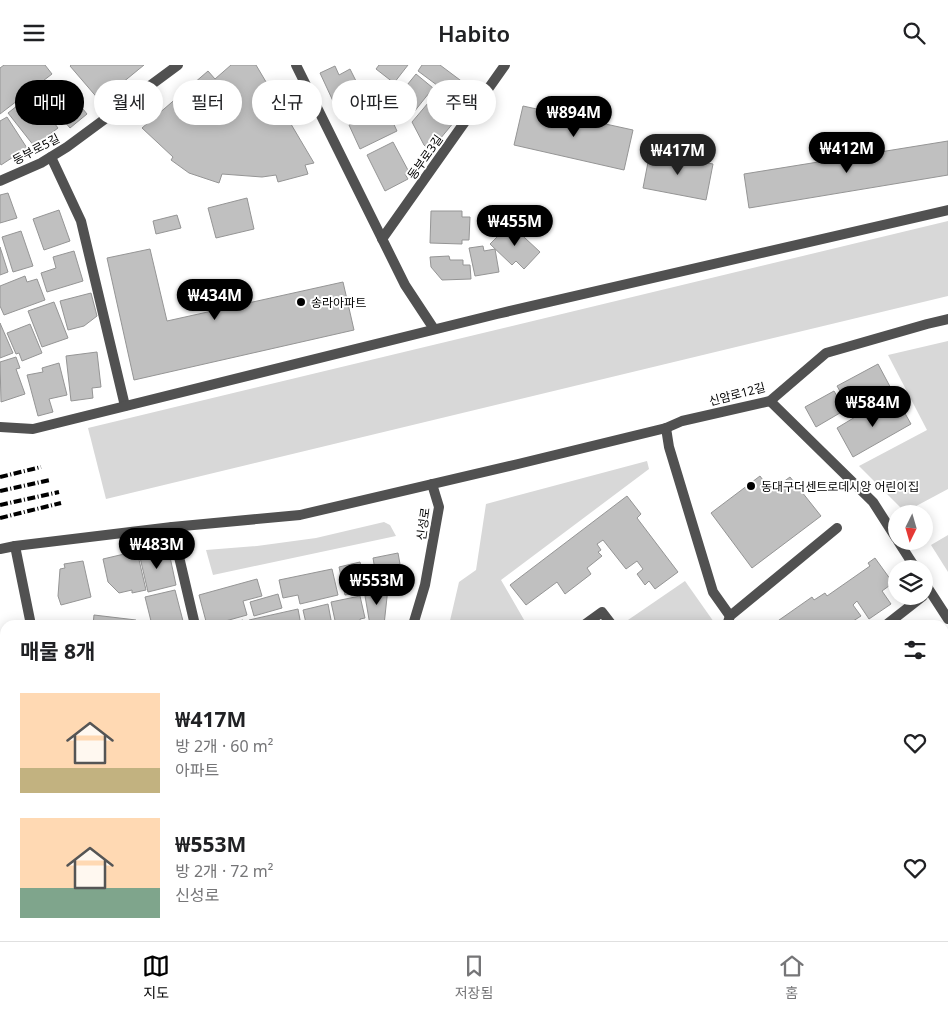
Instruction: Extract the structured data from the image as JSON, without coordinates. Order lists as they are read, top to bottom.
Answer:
{
  "streets": {
    "street": [
      "동부로5길",
      "동부로3길",
      "신암로12길",
      "신성로"
    ]
  },
  "crossings": [
    ["신암로12길", "신성로"]
  ],
  "places": ["송라아파트", "동대구더센트로데시앙 어린이집"],
  "north": "bottom",
  "page": {
    "header": "Habito",
    "chip": [
      "매매",
      "월세",
      "필터",
      "신규",
      "아파트",
      "주택"
    ],
    "price": [
      "₩894M",
      "₩412M",
      "₩417M",
      "₩455M",
      "₩434M",
      "₩584M",
      "₩483M",
      "₩553M"
    ],
    "heading": "매물 8개",
    "list": [
      {
        "name": "₩417M",
        "note": "방 2개 · 60 m² · 아파트"
      },
      {
        "name": "₩553M",
        "note": "방 2개 · 72 m² · 신성로"
      }
    ],
    "tabs": ["지도", "저장됨", "홈"]
  }
}
